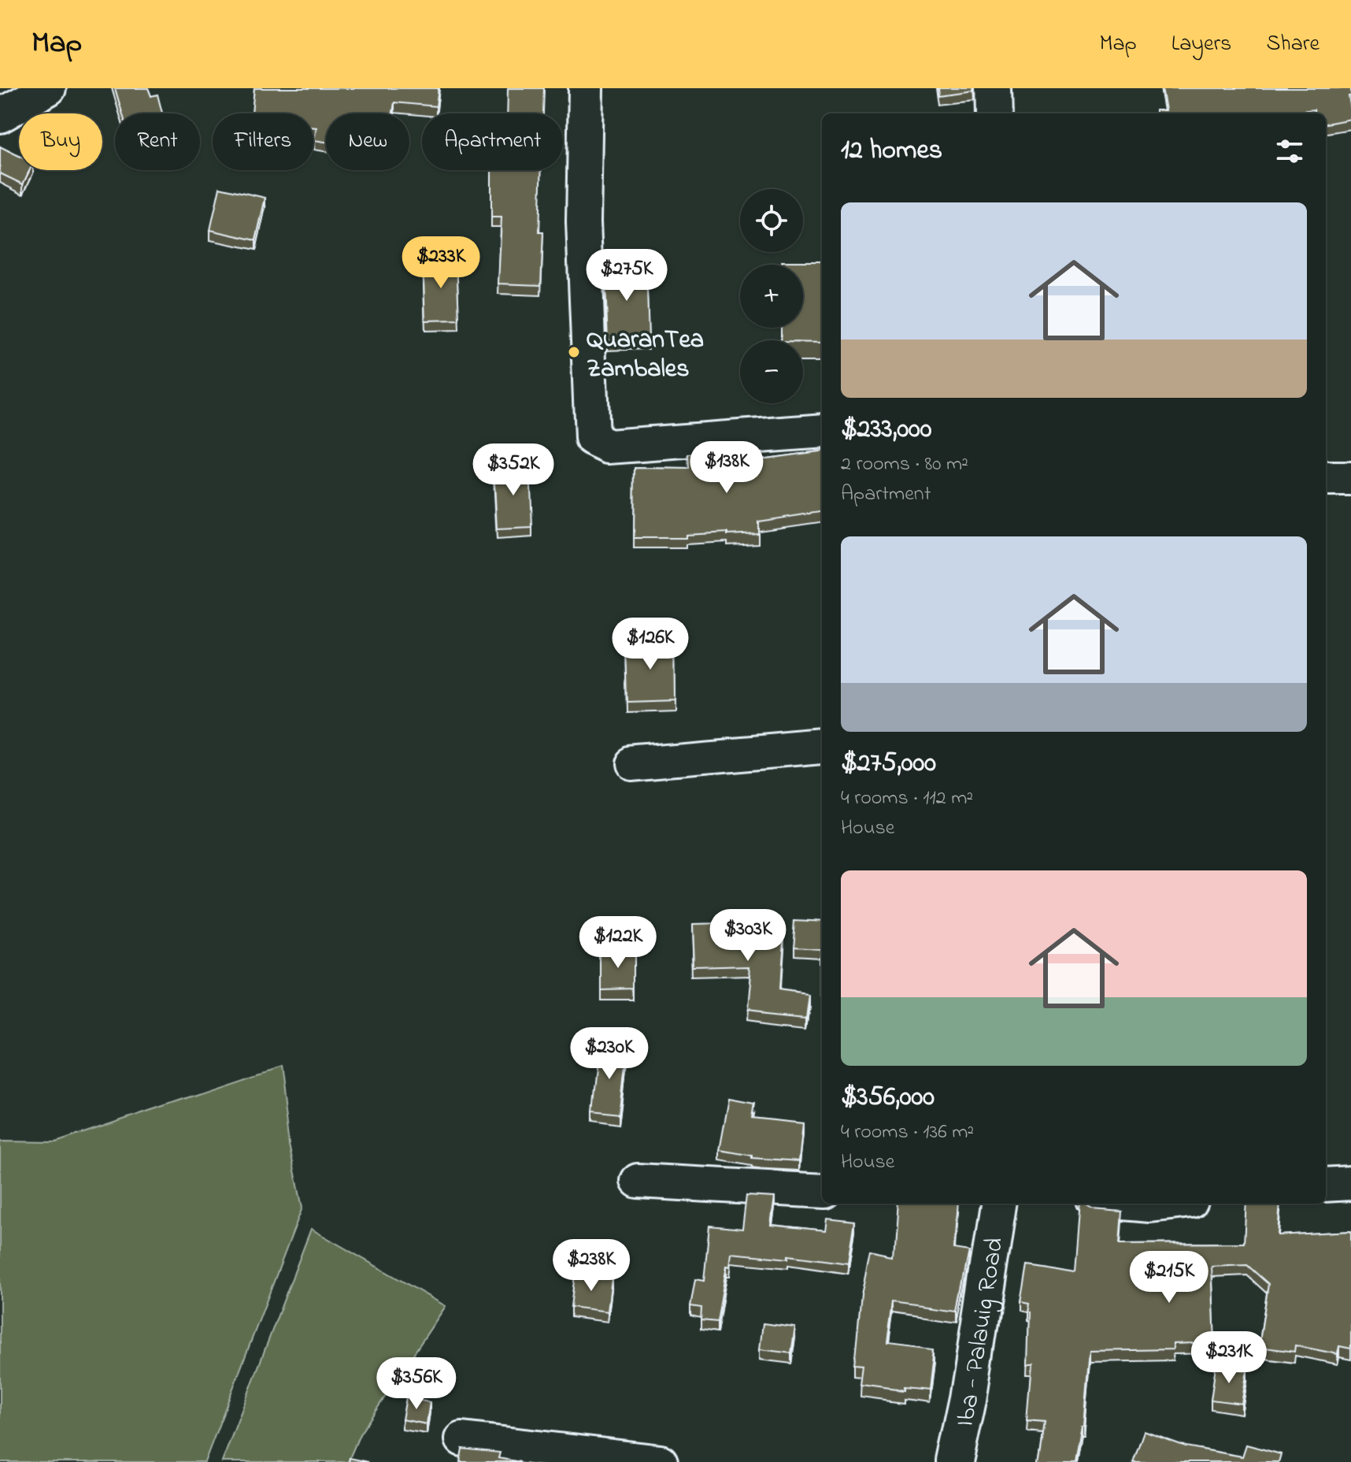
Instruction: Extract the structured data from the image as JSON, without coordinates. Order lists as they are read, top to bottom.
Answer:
{
  "streets": {
    "main road": ["Iba - Palauig Road"]
  },
  "places": ["QuaranTea Zambales"],
  "page": {
    "header": "Map",
    "nav": ["Map", "Layers", "Share"],
    "chip": [
      "Buy",
      "Rent",
      "Filters",
      "New",
      "Apartment"
    ],
    "heading": "12 homes",
    "map_buttons": ["+", "−"],
    "list": [
      {
        "name": "$233,000",
        "note": "2 rooms · 80 m² · Apartment"
      },
      {
        "name": "$275,000",
        "note": "4 rooms · 112 m² · House"
      },
      {
        "name": "$356,000",
        "note": "4 rooms · 136 m² · House"
      }
    ],
    "price": [
      "$233K",
      "$275K",
      "$138K",
      "$352K",
      "$126K",
      "$303K",
      "$122K",
      "$230K",
      "$238K",
      "$215K",
      "$231K",
      "$356K"
    ]
  }
}
